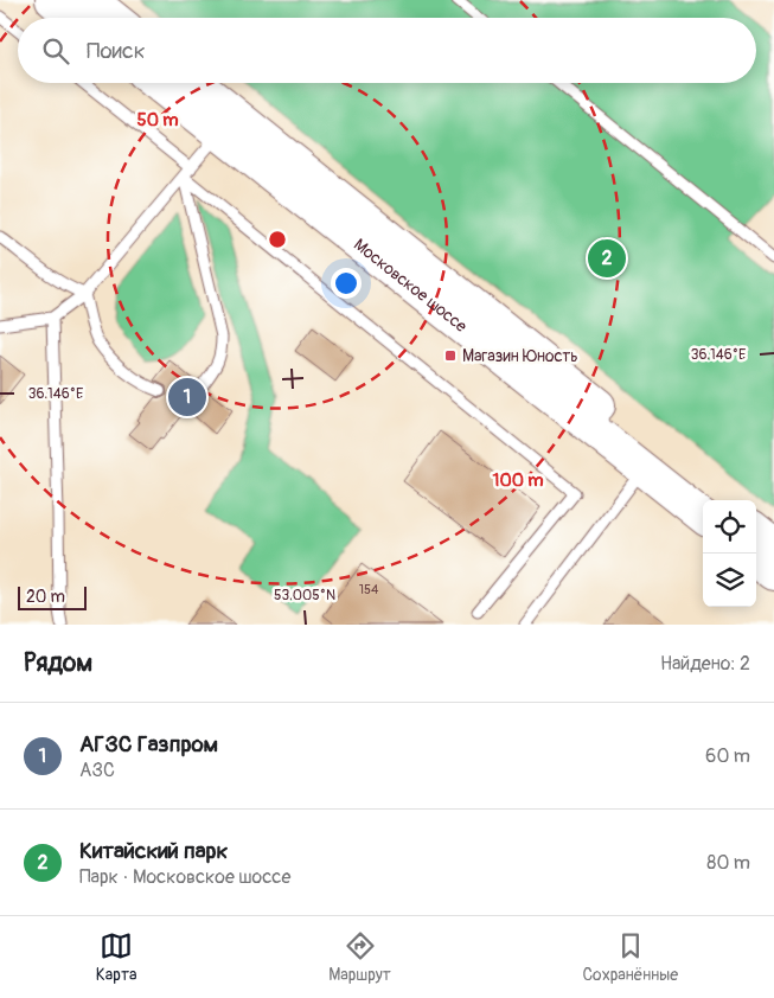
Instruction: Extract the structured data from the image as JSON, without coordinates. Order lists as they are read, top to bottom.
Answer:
{
  "streets": {
    "main road": ["Московское шоссе"]
  },
  "places": {
    "transit": ["Магазин Юность"]
  },
  "house_numbers": ["154"],
  "scale_bar": "20 m",
  "page": {
    "search": "Поиск",
    "pins": ["2", "1"],
    "scale": "20 m",
    "heading": ["Рядом", "Найдено: 2"],
    "list": [
      {
        "mark": "1",
        "name": "АГЗС Газпром",
        "note": "АЗС",
        "value": "60 m"
      },
      {
        "mark": "2",
        "name": "Китайский парк",
        "note": "Парк · Московское шоссе",
        "value": "80 m"
      }
    ],
    "nav": ["Карта", "Маршрут", "Сохранённые"]
  },
  "coordinates": ["36.146°E", "53.005°N"],
  "rings": ["50 m", "100 m"]
}
